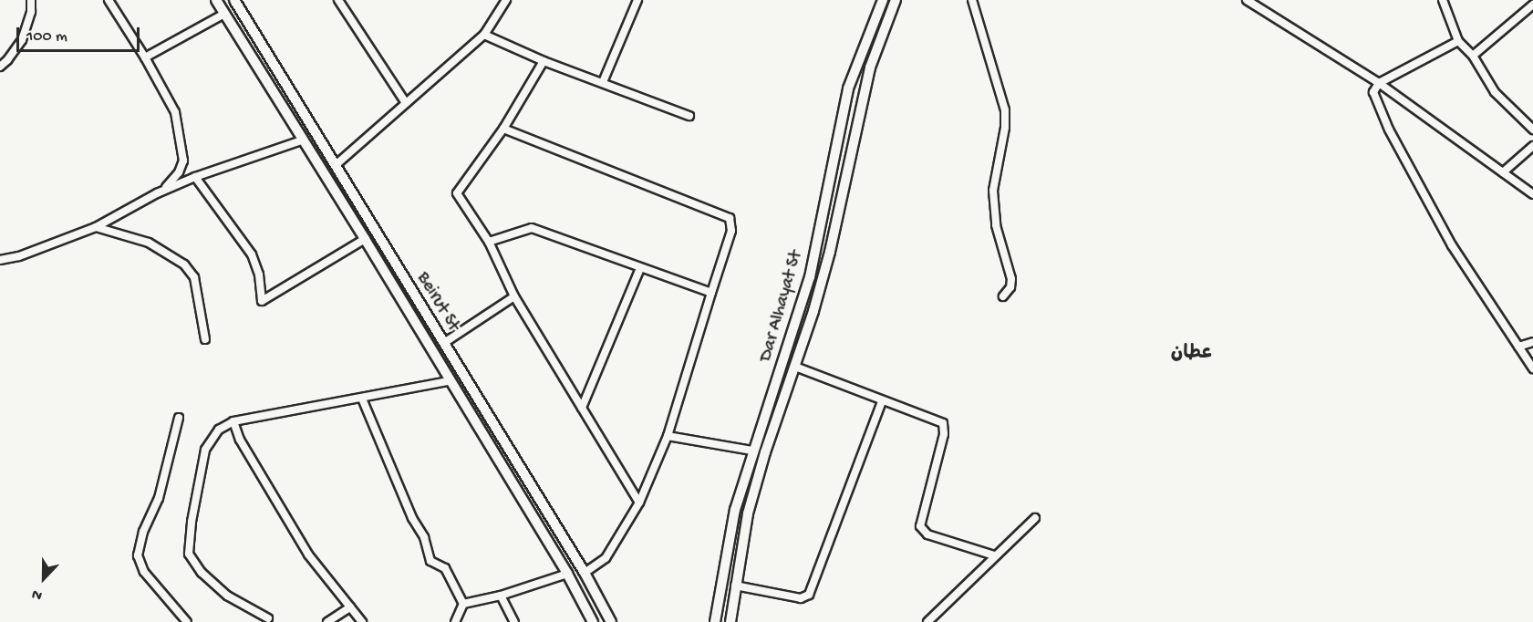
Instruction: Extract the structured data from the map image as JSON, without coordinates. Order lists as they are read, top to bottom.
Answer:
{
  "streets": {
    "main road": ["Beirut St", "Dar Alhayat St"]
  },
  "districts": ["عطان"],
  "scale_bar": "100 m",
  "north": "bottom"
}
